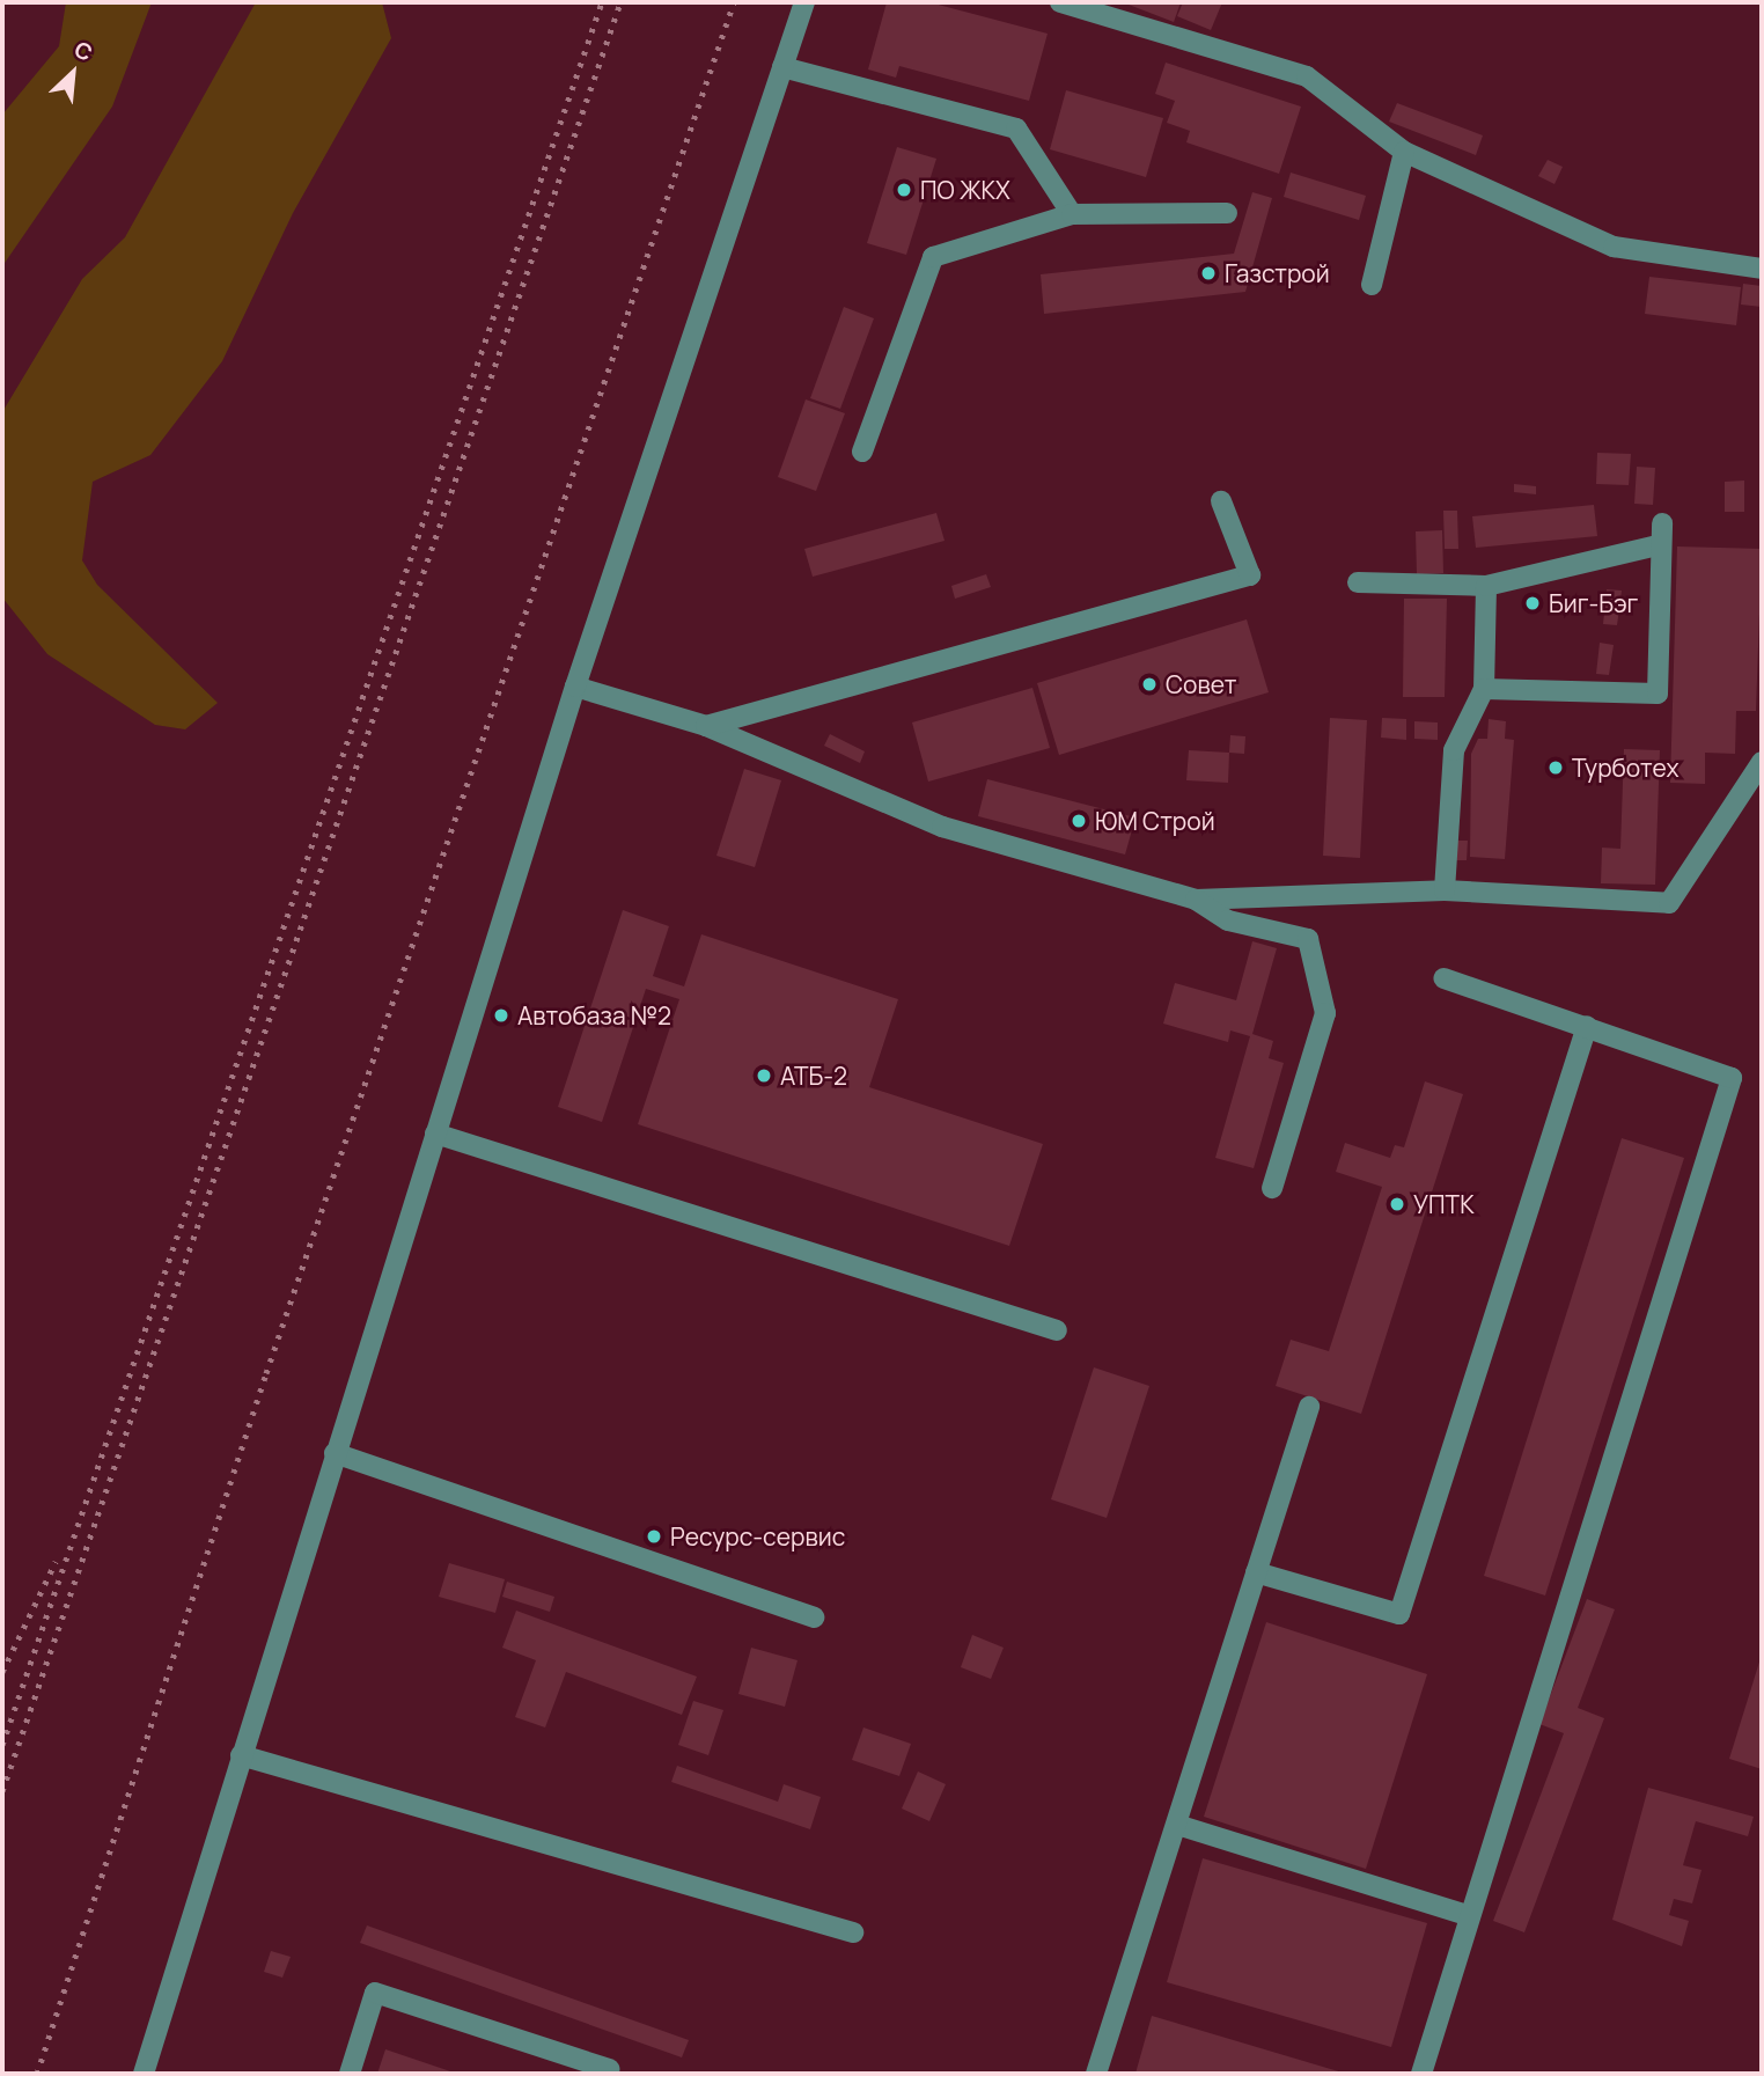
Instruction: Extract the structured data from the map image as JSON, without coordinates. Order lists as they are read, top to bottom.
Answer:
{
  "places": [
    "ПО ЖКХ",
    "Газстрой",
    "Биг-Бэг",
    "Совет",
    "Турботех",
    "ЮМ Строй",
    "Автобаза №2",
    "АТБ-2",
    "УПТК",
    "Ресурс-сервис"
  ],
  "north": "top right"
}
